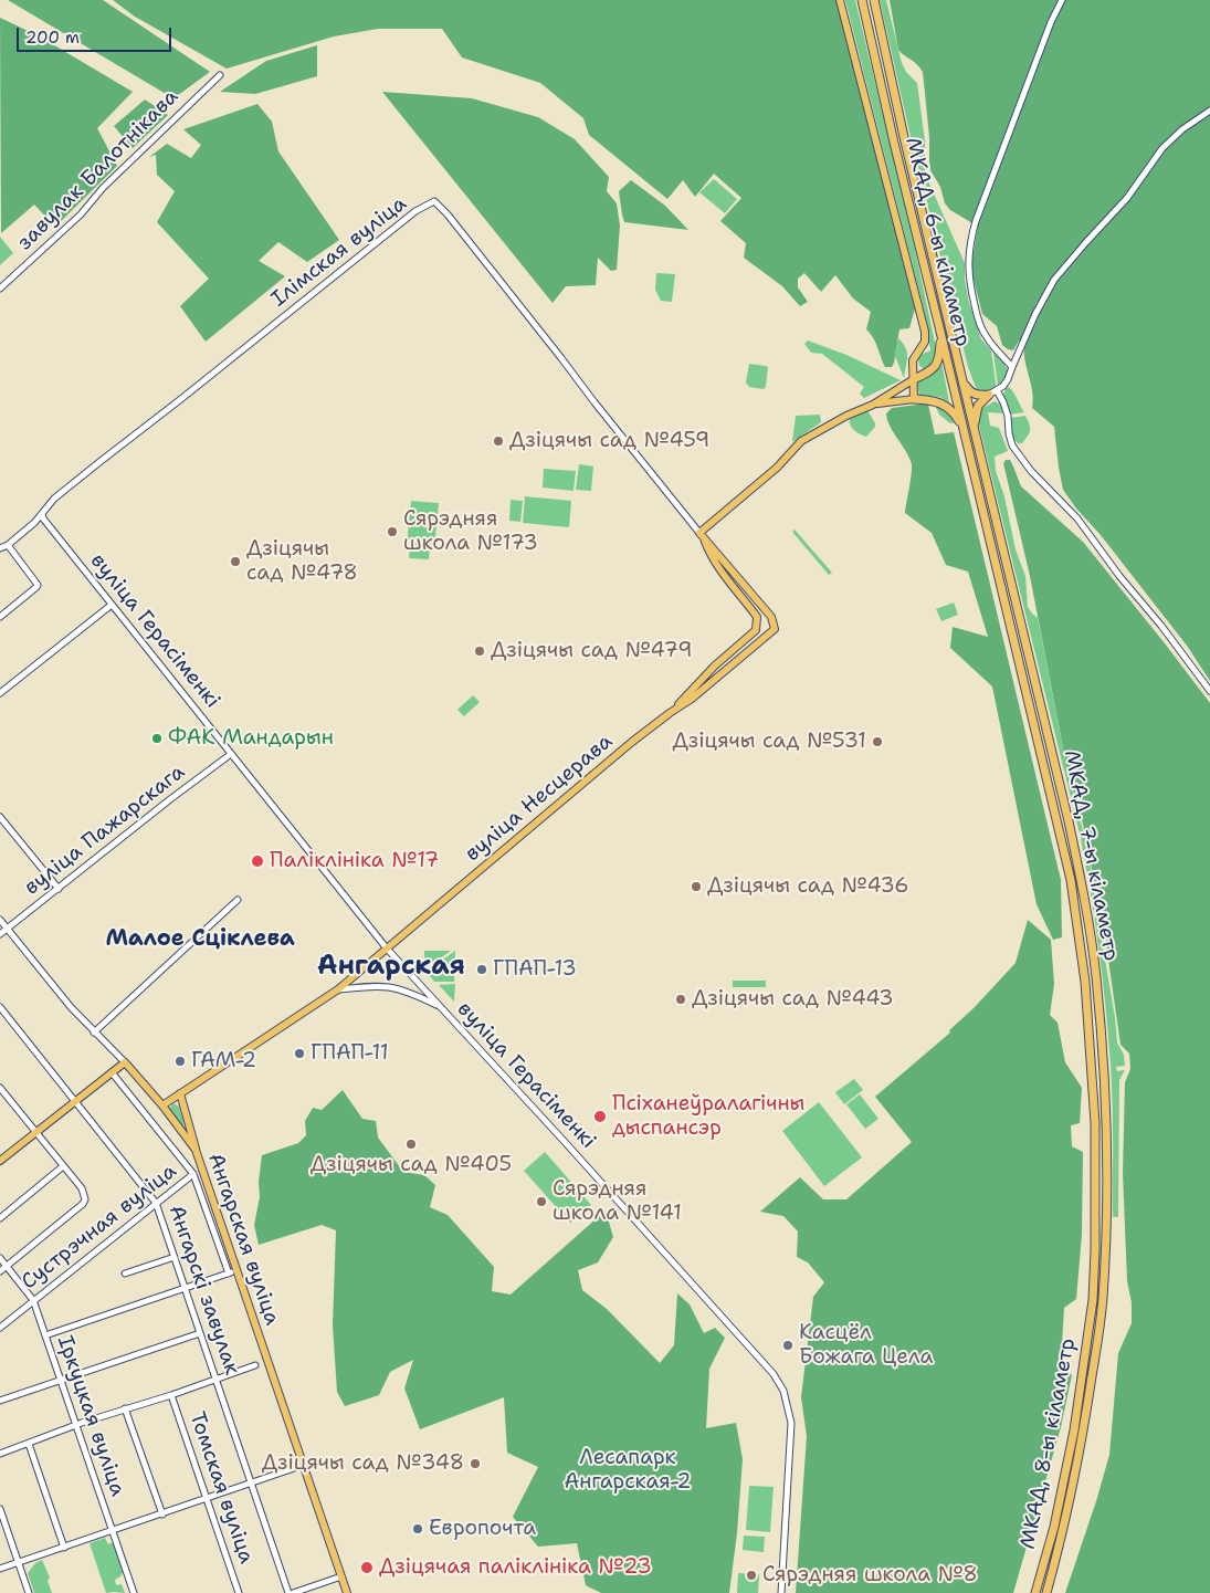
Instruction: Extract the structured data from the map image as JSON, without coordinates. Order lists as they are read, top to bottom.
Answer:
{
  "streets": {
    "highway": ["МКАД, 6-ы кіламетр", "МКАД, 7-ы кіламетр", "МКАД, 8-ы кіламетр"],
    "main road": ["Ілімская вуліца", "вуліца Несцерава", "Ангарская вуліца"],
    "street": [
      "завулак Балотнікава",
      "вуліца Герасіменкі",
      "вуліца Пажарскага",
      "Сустрэчная вуліца",
      "Ангарскі завулак",
      "Іркуцкая вуліца",
      "Томская вуліца"
    ]
  },
  "crossings": [
    ["МКАД, 6-ы кіламетр", "МКАД, 7-ы кіламетр"],
    ["Ілімская вуліца", "вуліца Герасіменкі"],
    ["вуліца Герасіменкі", "вуліца Несцерава"],
    ["вуліца Герасіменкі", "вуліца Пажарскага"],
    ["вуліца Несцерава", "Ангарская вуліца"],
    ["вуліца Пажарскага", "Ангарская вуліца"],
    ["МКАД, 7-ы кіламетр", "МКАД, 8-ы кіламетр"],
    ["Сустрэчная вуліца", "Ангарскі завулак"],
    ["Сустрэчная вуліца", "Іркуцкая вуліца"]
  ],
  "districts": ["Малое Сціклева", "Ангарская"],
  "parks": ["Лесапарк Ангарская-2"],
  "places": [
    "Дзіцячы сад №459",
    "Сярэдняя школа №173",
    "Дзіцячы сад №478",
    "Дзіцячы сад №479",
    "ФАК Мандарын",
    "Дзіцячы сад №531",
    "Паліклініка №17",
    "Дзіцячы сад №436",
    "ГПАП-13",
    "Дзіцячы сад №443",
    "ГПАП-11",
    "ГАМ-2",
    "Псіханеўралагічны дыспансэр",
    "Дзіцячы сад №405",
    "Сярэдняя школа №141",
    "Касцёл Божага Цела",
    "Дзіцячы сад №348",
    "Европочта",
    "Дзіцячая паліклініка №23",
    "Сярэдняя школа №8"
  ],
  "scale_bar": "200 m"
}
